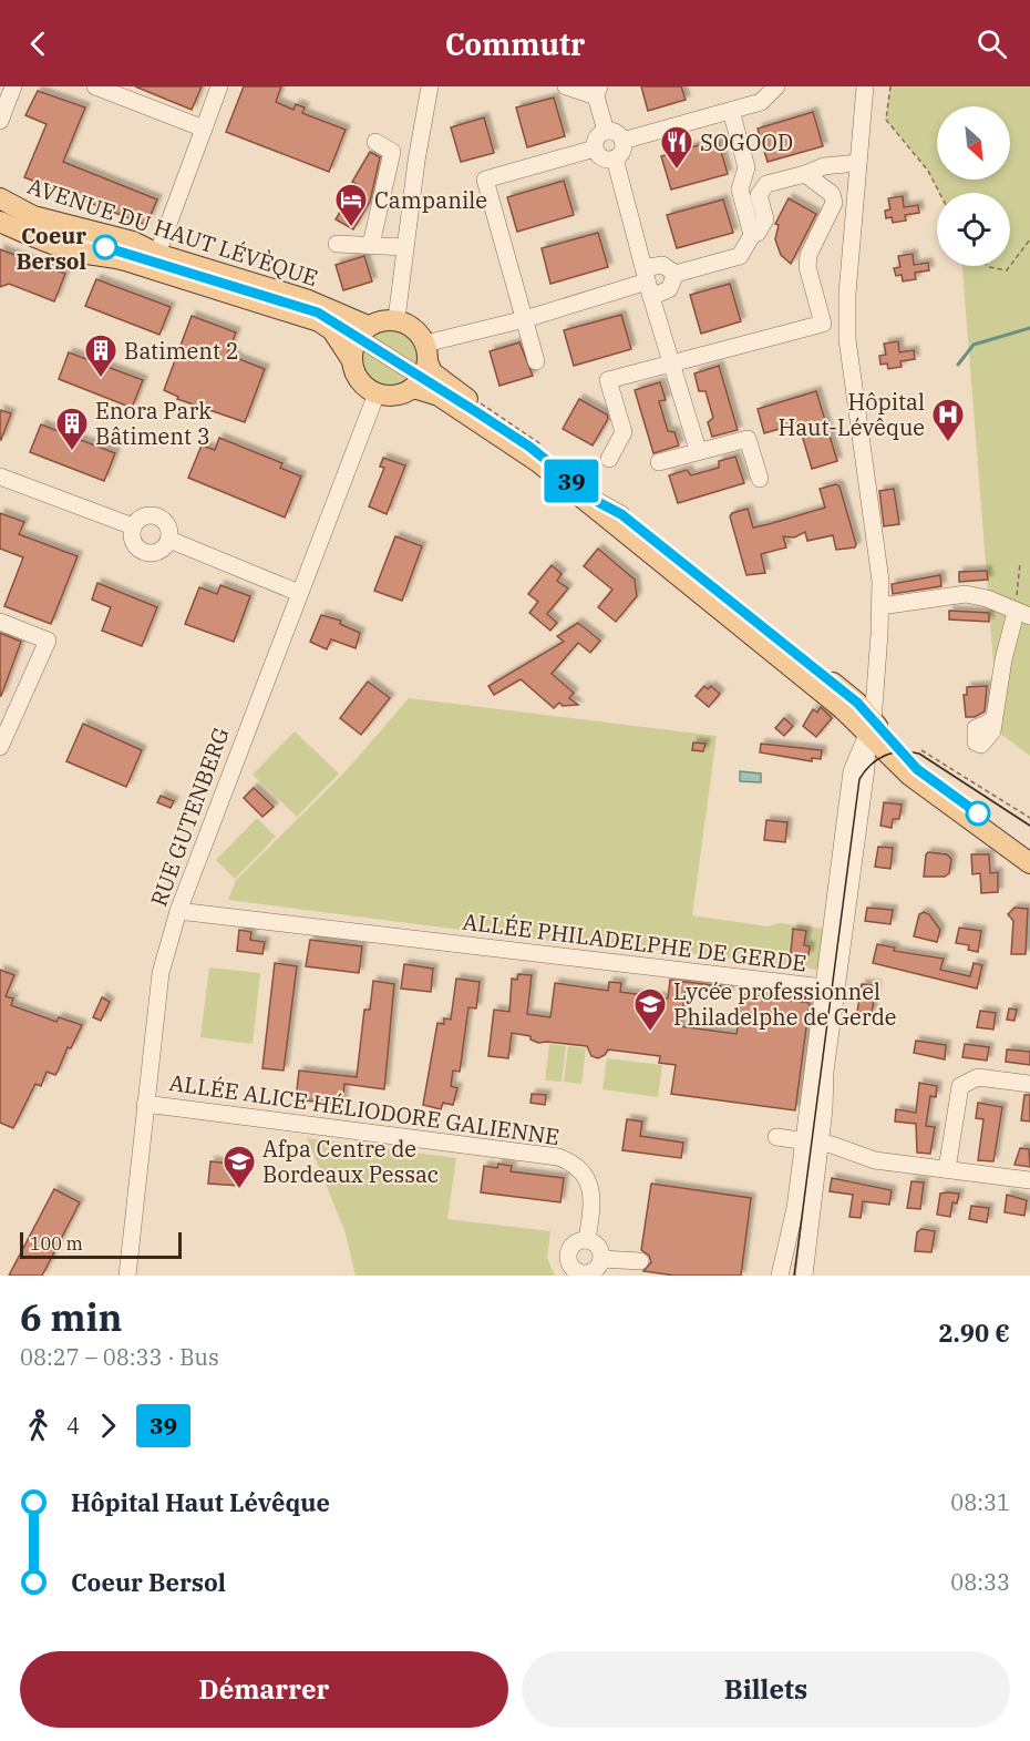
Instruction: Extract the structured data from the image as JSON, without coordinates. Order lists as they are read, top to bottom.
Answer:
{
  "streets": {
    "main road": ["AVENUE DU HAUT LÉVÈQUE"],
    "street": ["RUE GUTENBERG", "ALLÉE PHILADELPHE DE GERDE", "ALLÉE ALICE HÉLIODORE GALIENNE"]
  },
  "crossings": [
    ["AVENUE DU HAUT LÉVÈQUE", "RUE GUTENBERG"],
    ["RUE GUTENBERG", "ALLÉE PHILADELPHE DE GERDE"],
    ["RUE GUTENBERG", "ALLÉE ALICE HÉLIODORE GALIENNE"]
  ],
  "places": {
    "restaurant": ["SOGOOD"],
    "hotel": ["Campanile"],
    "other": ["Coeur Bersol"],
    "building": ["Batiment 2", "Enora Park Bâtiment 3"],
    "hospital": ["Hôpital Haut-Lévêque"],
    "school or university": ["Lycée professionnel Philadelphe de Gerde", "Afpa Centre de Bordeaux Pessac"]
  },
  "lines": ["bus line 39"],
  "scale_bar": "100 m",
  "north": "bottom right",
  "page": {
    "header": "Commutr",
    "on_map": "39",
    "scale": "100 m",
    "heading": ["6 min", "08:27 – 08:33 · Bus", "2.90 €"],
    "legs": ["4", "39"],
    "list": [
      {
        "name": "Hôpital Haut Lévêque",
        "value": "08:31"
      },
      {
        "name": "Coeur Bersol",
        "value": "08:33"
      }
    ],
    "buttons": ["Démarrer", "Billets"]
  }
}
